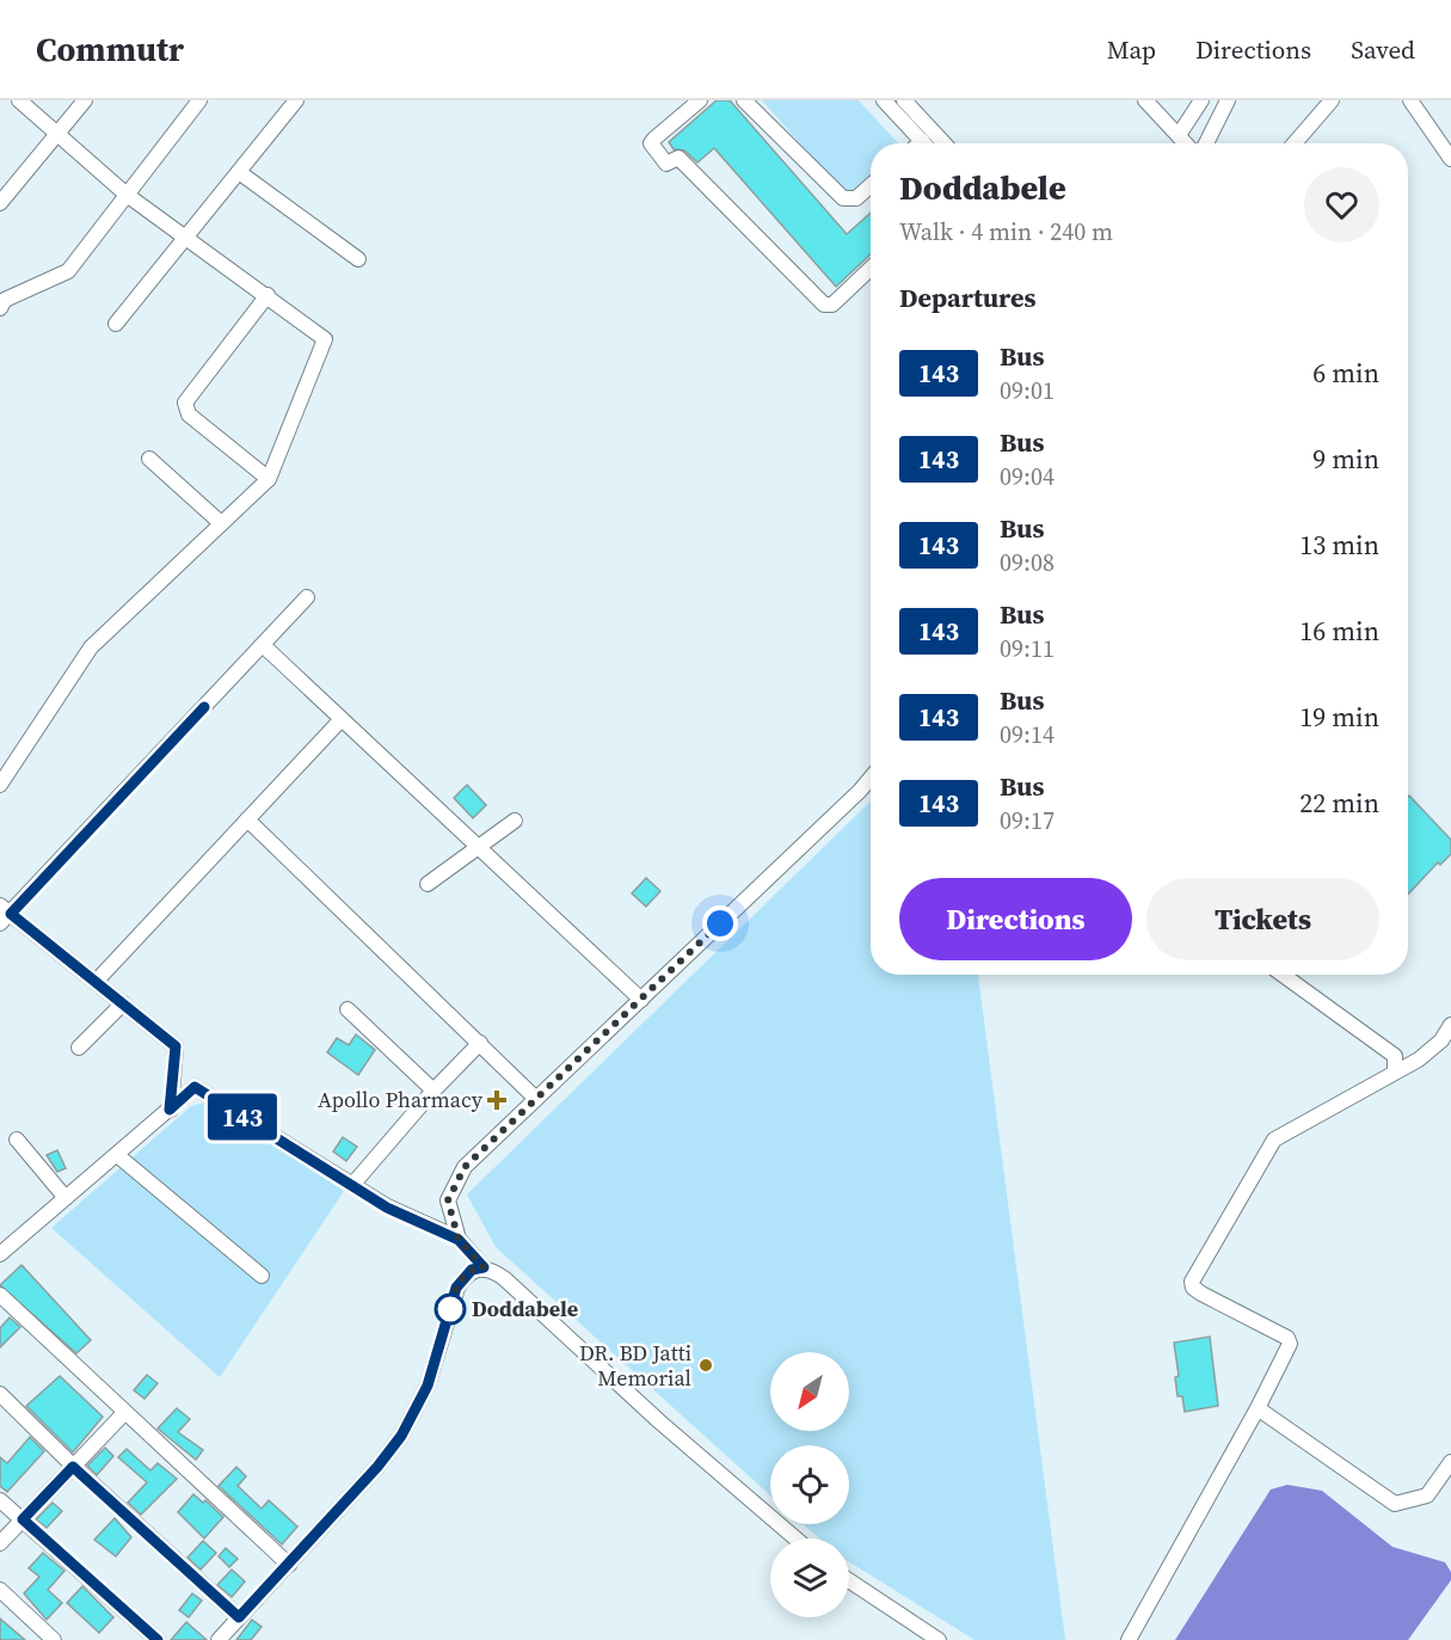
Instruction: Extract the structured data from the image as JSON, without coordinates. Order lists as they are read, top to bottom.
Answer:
{
  "places": {
    "health": ["Apollo Pharmacy"],
    "other": ["Doddabele", "DR. BD Jatti Memorial"]
  },
  "lines": ["bus line 143"],
  "north": "bottom left",
  "page": {
    "header": "Commutr",
    "nav": ["Map", "Directions", "Saved"],
    "on_map": "143",
    "heading": [
      ["Doddabele", "Walk · 4 min · 240 m"],
      "Departures"
    ],
    "list": [
      {
        "mark": "143",
        "name": "Bus",
        "note": "09:01",
        "value": "6 min"
      },
      {
        "mark": "143",
        "name": "Bus",
        "note": "09:04",
        "value": "9 min"
      },
      {
        "mark": "143",
        "name": "Bus",
        "note": "09:08",
        "value": "13 min"
      },
      {
        "mark": "143",
        "name": "Bus",
        "note": "09:11",
        "value": "16 min"
      },
      {
        "mark": "143",
        "name": "Bus",
        "note": "09:14",
        "value": "19 min"
      },
      {
        "mark": "143",
        "name": "Bus",
        "note": "09:17",
        "value": "22 min"
      }
    ],
    "buttons": ["Directions", "Tickets"]
  }
}
